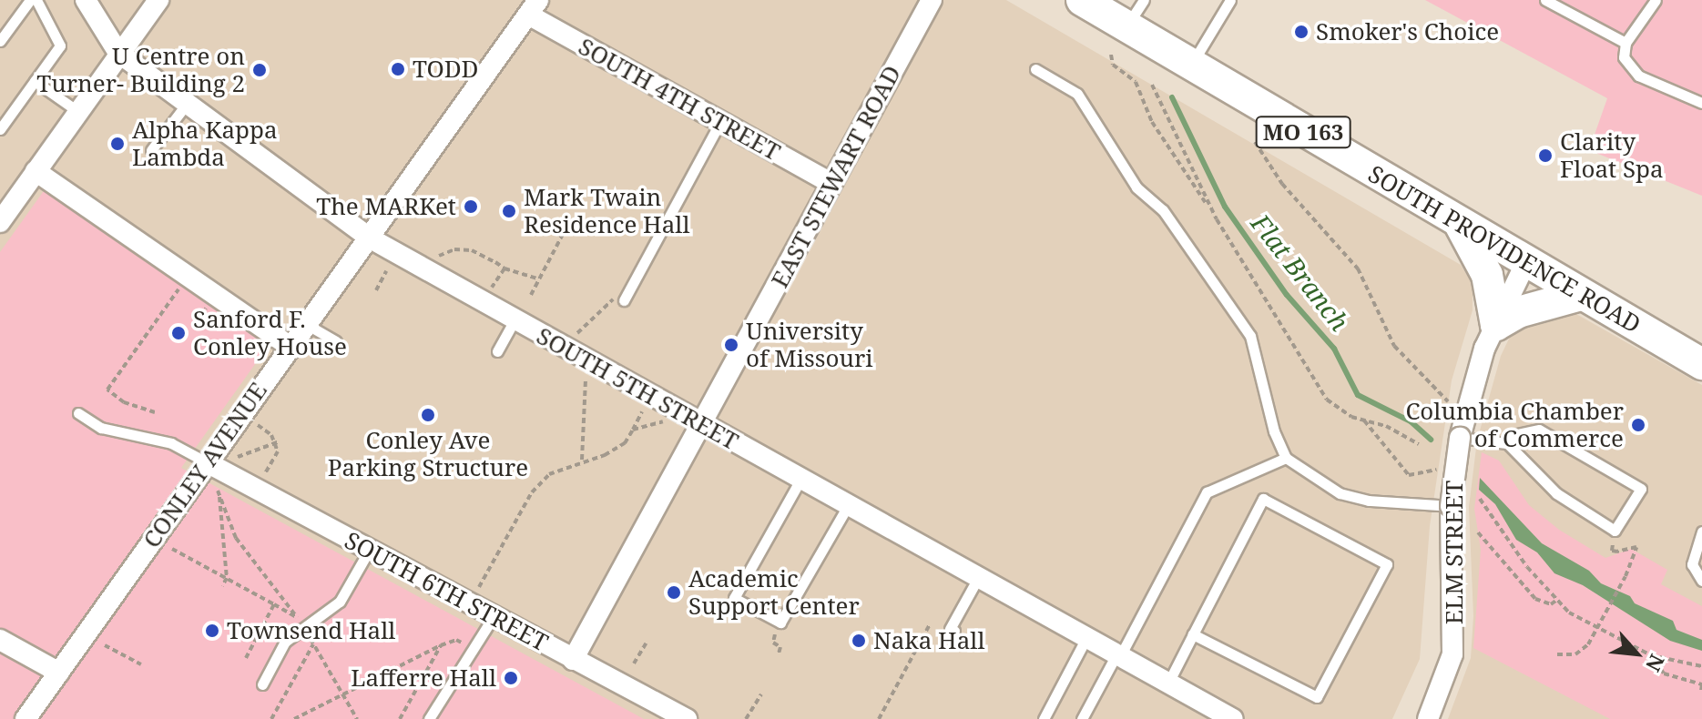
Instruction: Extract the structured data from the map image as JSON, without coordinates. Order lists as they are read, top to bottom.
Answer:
{
  "streets": {
    "main road": ["MO 163", "SOUTH PROVIDENCE ROAD"],
    "street": [
      "SOUTH 4TH STREET",
      "EAST STEWART ROAD",
      "SOUTH 5TH STREET",
      "CONLEY AVENUE",
      "ELM STREET",
      "SOUTH 6TH STREET"
    ]
  },
  "crossings": [
    ["SOUTH 4TH STREET", "EAST STEWART ROAD"],
    ["SOUTH 4TH STREET", "CONLEY AVENUE"],
    ["EAST STEWART ROAD", "SOUTH 5TH STREET"],
    ["EAST STEWART ROAD", "SOUTH 6TH STREET"],
    ["SOUTH PROVIDENCE ROAD", "ELM STREET"],
    ["SOUTH 5TH STREET", "CONLEY AVENUE"],
    ["CONLEY AVENUE", "SOUTH 6TH STREET"]
  ],
  "water": ["Flat Branch"],
  "places": [
    "Smoker's Choice",
    "TODD",
    "U Centre on Turner- Building 2",
    "Alpha Kappa Lambda",
    "Clarity Float Spa",
    "The MARKet",
    "Mark Twain Residence Hall",
    "Sanford F. Conley House",
    "University of Missouri",
    "Conley Ave Parking Structure",
    "Columbia Chamber of Commerce",
    "Academic Support Center",
    "Townsend Hall",
    "Naka Hall",
    "Lafferre Hall"
  ],
  "north": "bottom right"
}
